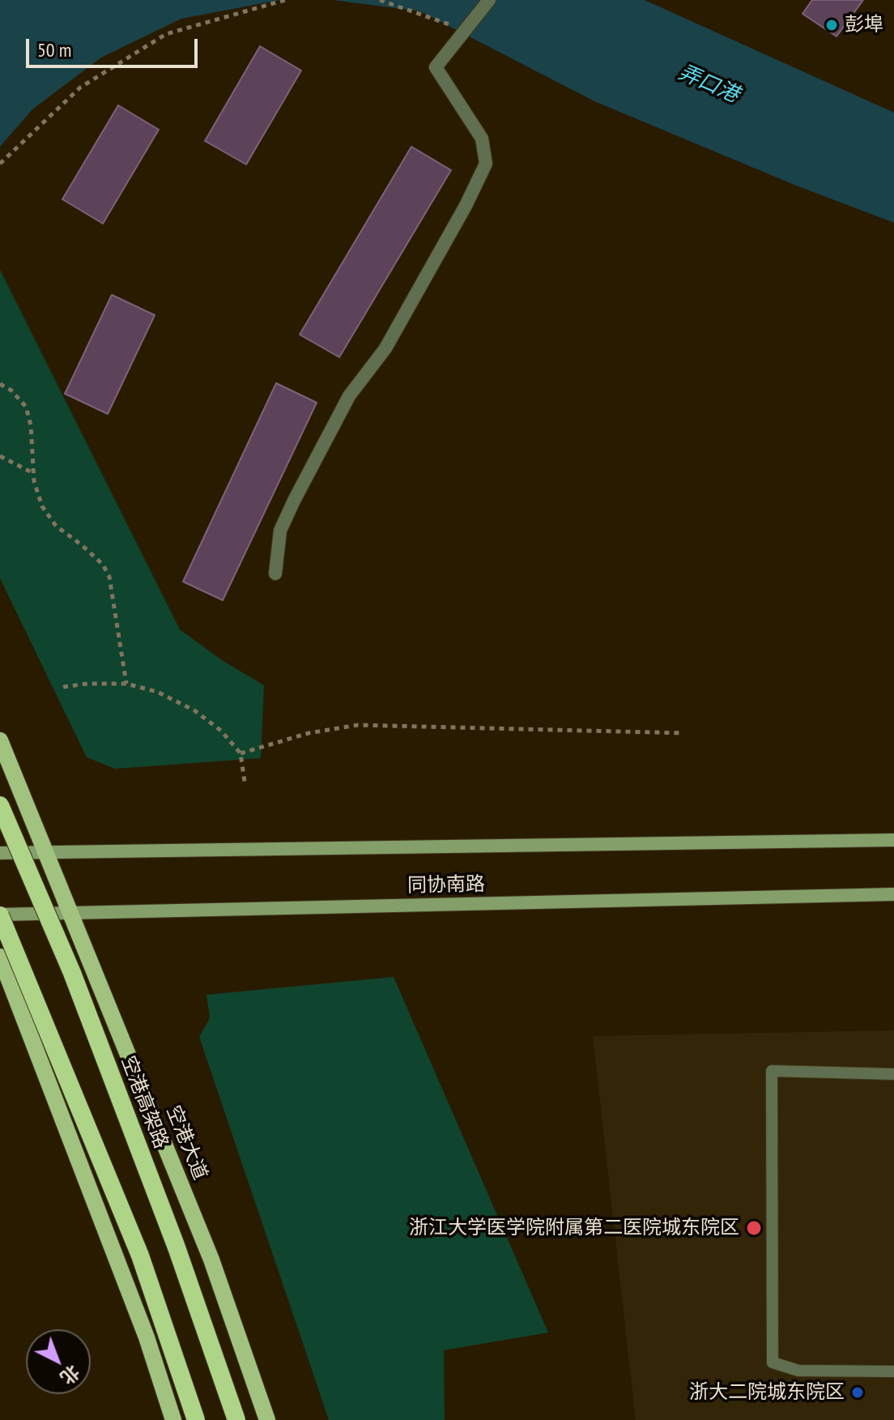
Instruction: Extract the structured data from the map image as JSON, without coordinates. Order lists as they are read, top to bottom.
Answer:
{
  "streets": {
    "highway": ["空港高架路"],
    "main road": ["同协南路", "空港大道"]
  },
  "crossings": [
    ["同协南路", "空港大道"]
  ],
  "water": ["弄口港"],
  "places": ["彭埠", "浙江大学医学院附属第二医院城东院区", "浙大二院城东院区"],
  "scale_bar": "50 m",
  "north": "bottom right"
}
